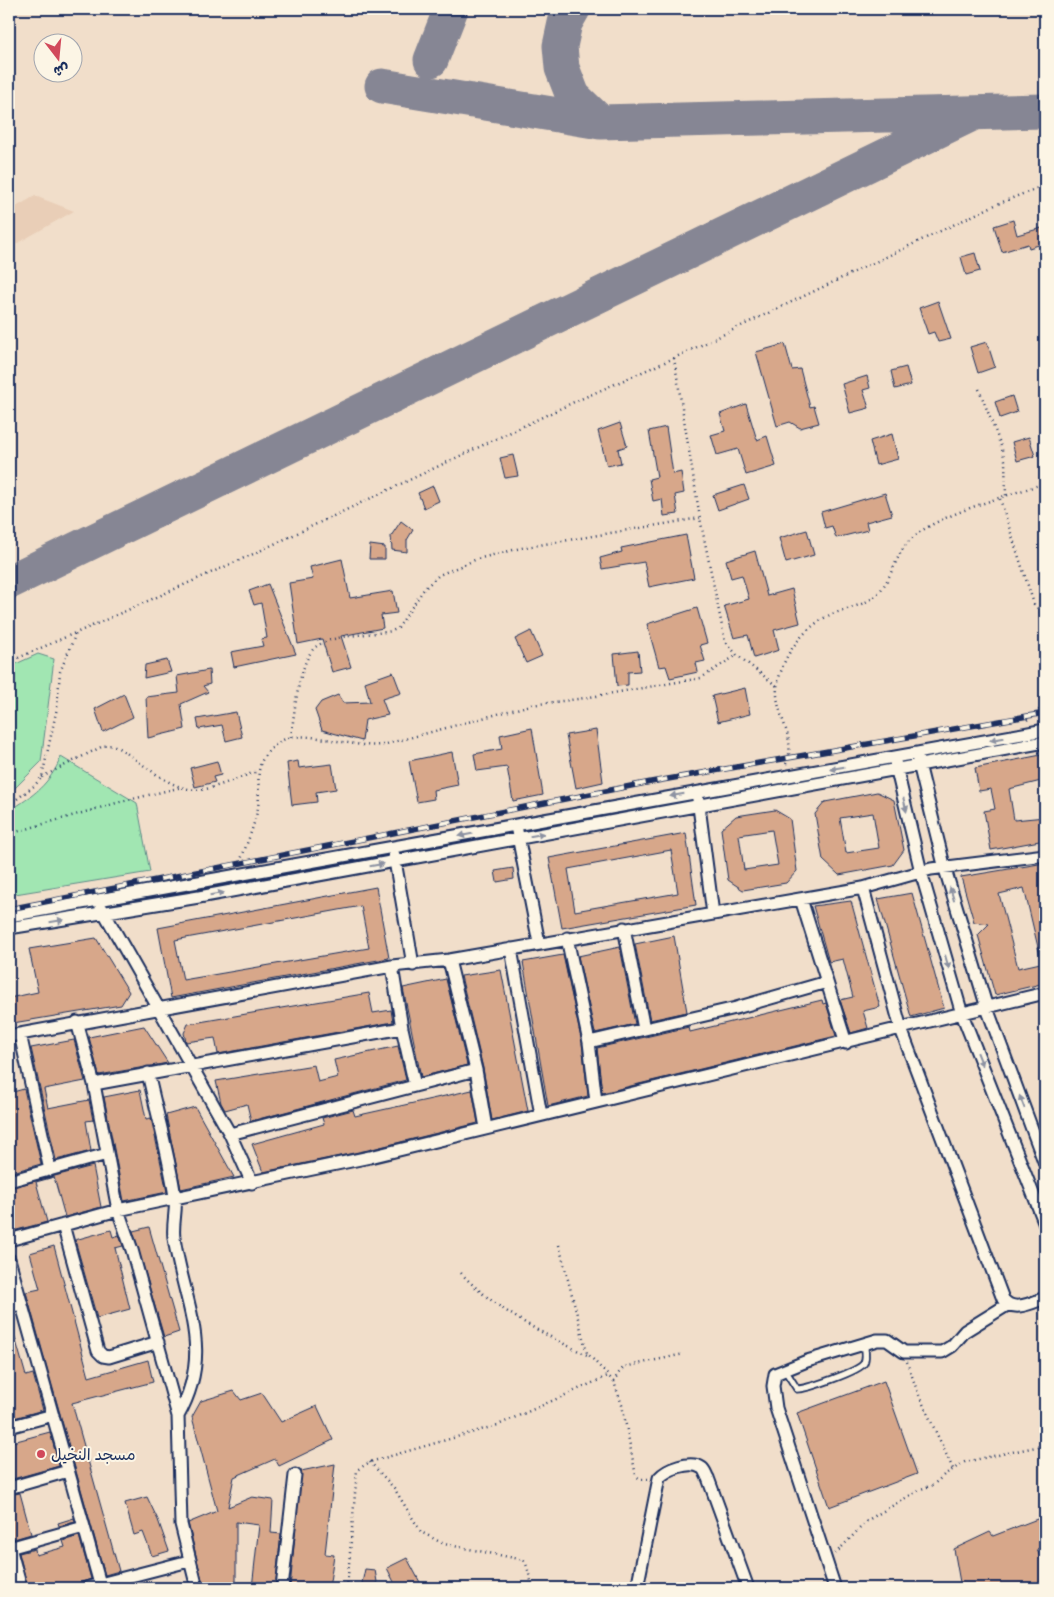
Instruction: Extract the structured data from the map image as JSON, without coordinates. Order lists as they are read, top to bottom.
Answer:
{
  "places": ["مسجد النخيل"],
  "north": "bottom"
}
